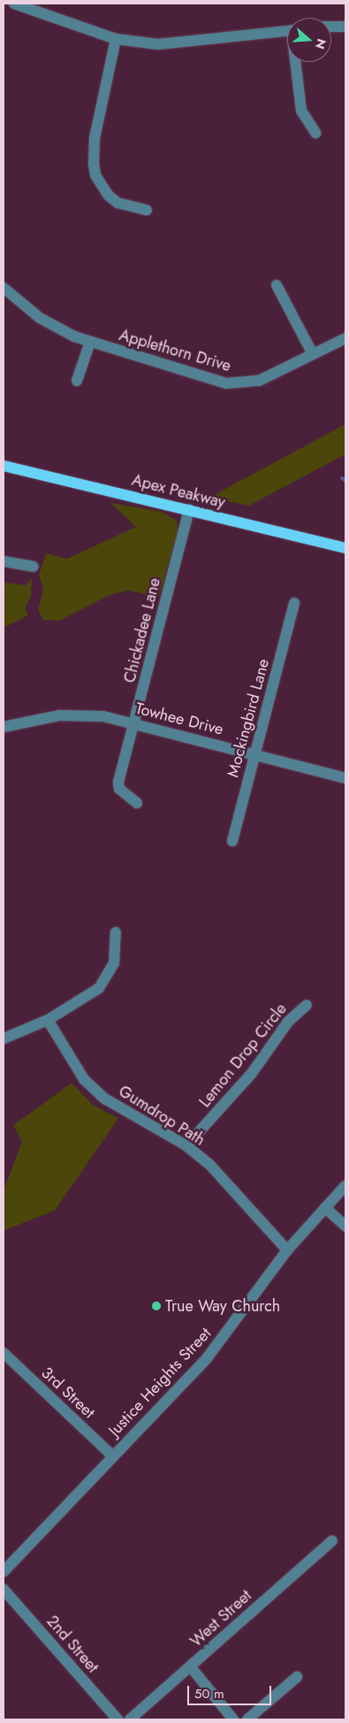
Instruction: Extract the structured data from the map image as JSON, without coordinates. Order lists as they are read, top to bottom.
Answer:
{
  "streets": {
    "main road": ["Apex Peakway"],
    "street": [
      "Applethorn Drive",
      "Chickadee Lane",
      "Mockingbird Lane",
      "Towhee Drive",
      "Lemon Drop Circle",
      "Gumdrop Path",
      "Justice Heights Street",
      "3rd Street",
      "West Street",
      "2nd Street"
    ]
  },
  "crossings": [
    ["Apex Peakway", "Chickadee Lane"],
    ["Chickadee Lane", "Towhee Drive"],
    ["Mockingbird Lane", "Towhee Drive"],
    ["Lemon Drop Circle", "Gumdrop Path"],
    ["Gumdrop Path", "Justice Heights Street"],
    ["Justice Heights Street", "3rd Street"]
  ],
  "places": ["True Way Church"],
  "scale_bar": "50 m",
  "north": "right"
}
